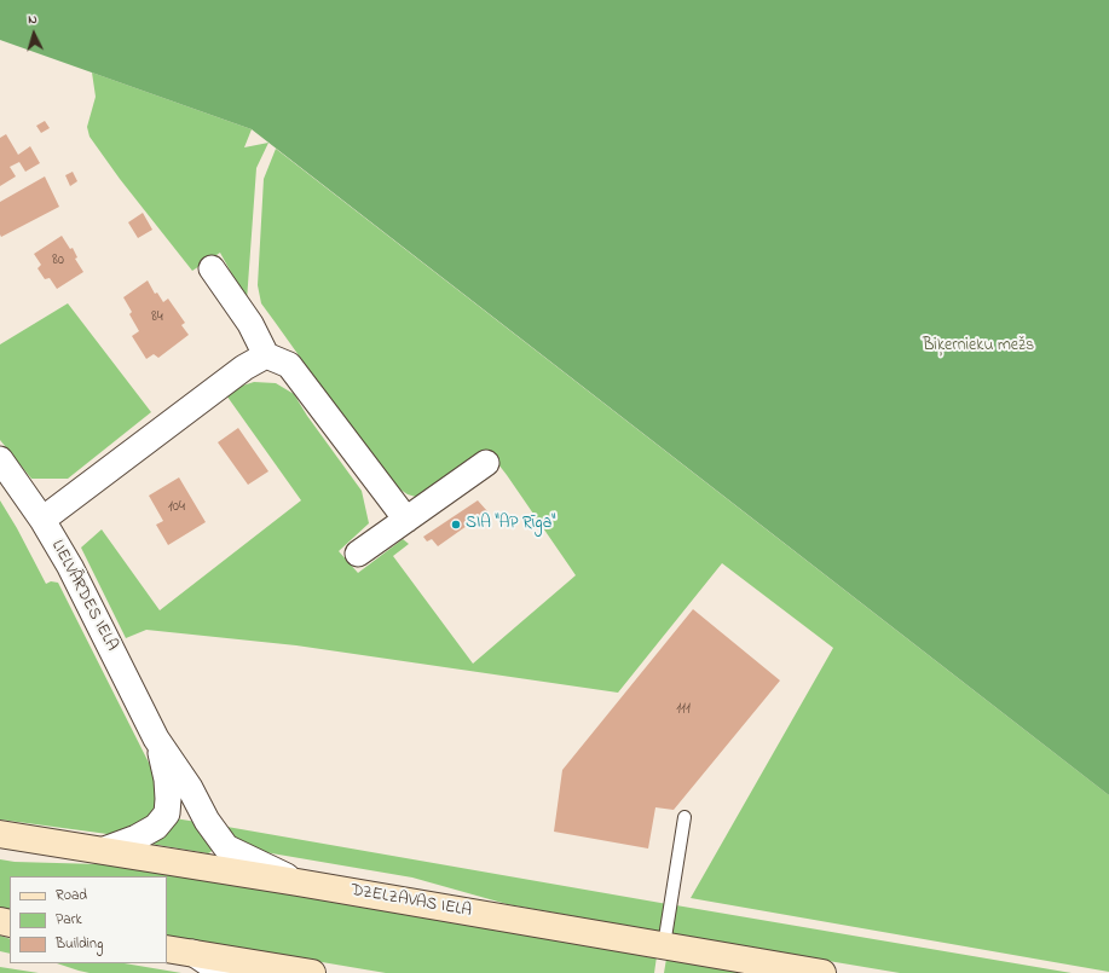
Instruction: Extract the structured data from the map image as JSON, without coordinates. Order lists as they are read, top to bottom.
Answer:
{
  "streets": {
    "main road": ["DZELZAVAS IELA"],
    "street": ["LIELVĀRDES IELA"]
  },
  "crossings": [
    ["LIELVĀRDES IELA", "DZELZAVAS IELA"]
  ],
  "parks": ["Biķernieku mežs"],
  "places": ["SIA \"AP Rīga\""],
  "house_numbers": [
    "80",
    "84",
    "104",
    "111"
  ],
  "legend": ["Road", "Park", "Building"],
  "north": "top"
}
